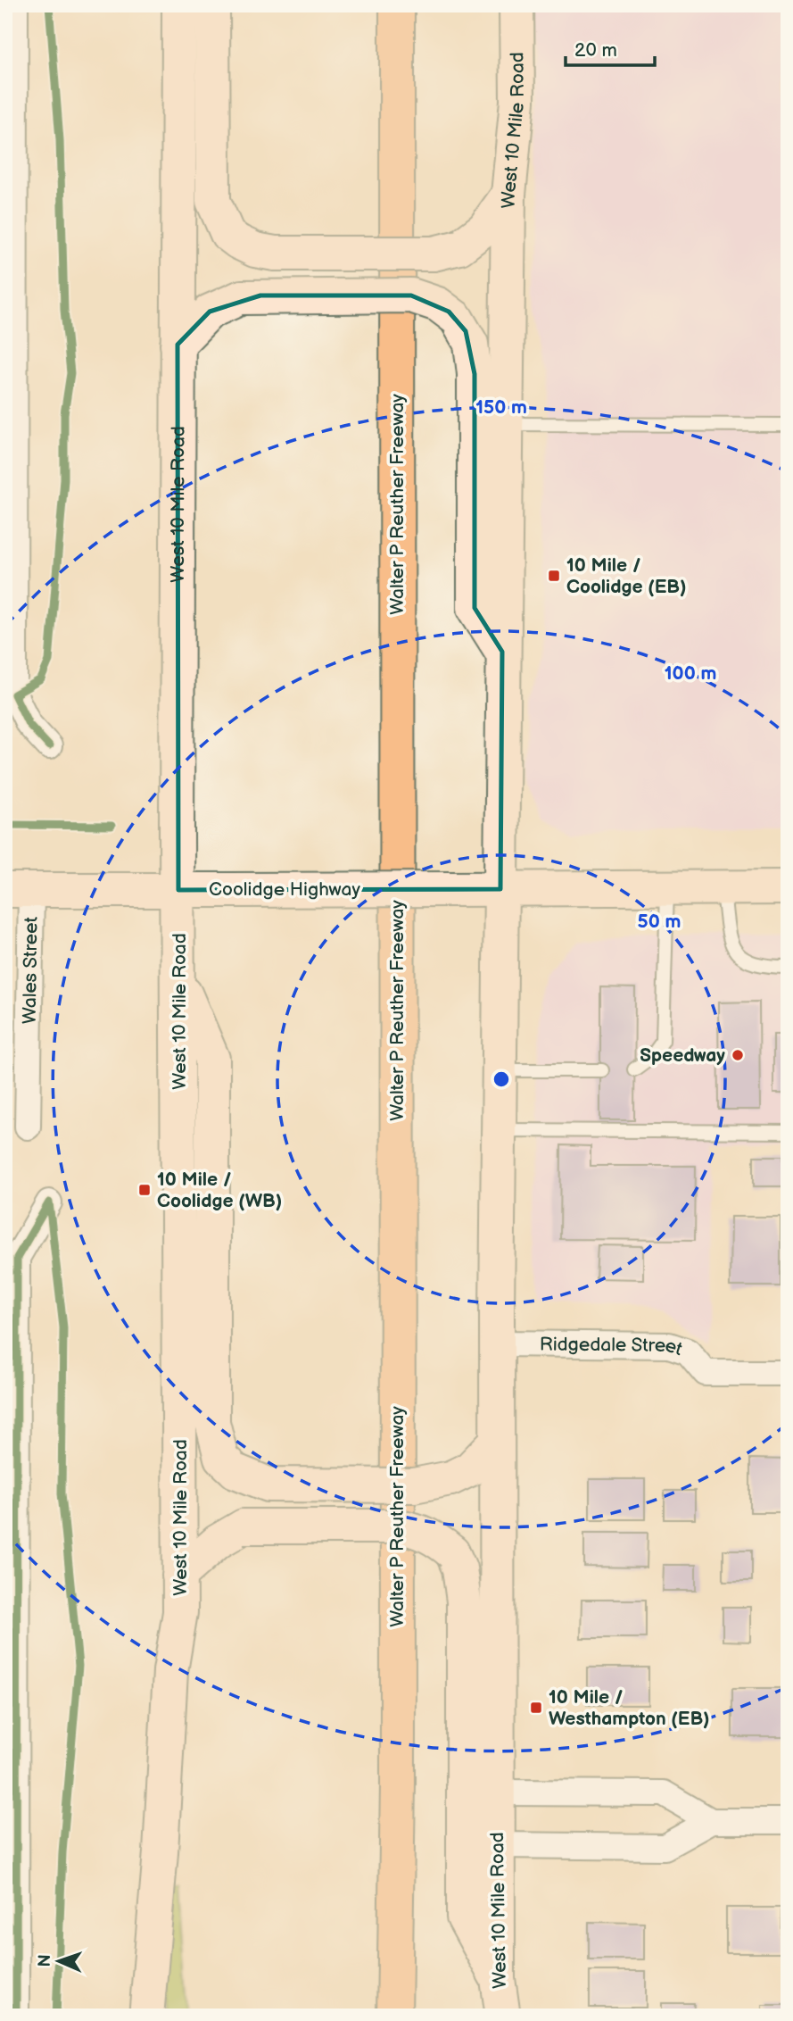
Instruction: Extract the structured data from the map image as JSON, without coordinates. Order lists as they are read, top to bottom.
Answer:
{
  "streets": {
    "highway": ["Walter P Reuther Freeway"],
    "main road": ["West 10 Mile Road", "Coolidge Highway"],
    "street": ["Wales Street", "Ridgedale Street"]
  },
  "crossings": [
    ["West 10 Mile Road", "Coolidge Highway"],
    ["West 10 Mile Road", "Ridgedale Street"],
    ["Coolidge Highway", "Wales Street"]
  ],
  "places": {
    "transit": ["10 Mile / Coolidge (EB)", "10 Mile / Coolidge (WB)", "10 Mile / Westhampton (EB)"],
    "other": ["Speedway"]
  },
  "scale_bar": "20 m",
  "north": "left",
  "rings": ["150 m", "100 m", "50 m"]
}
